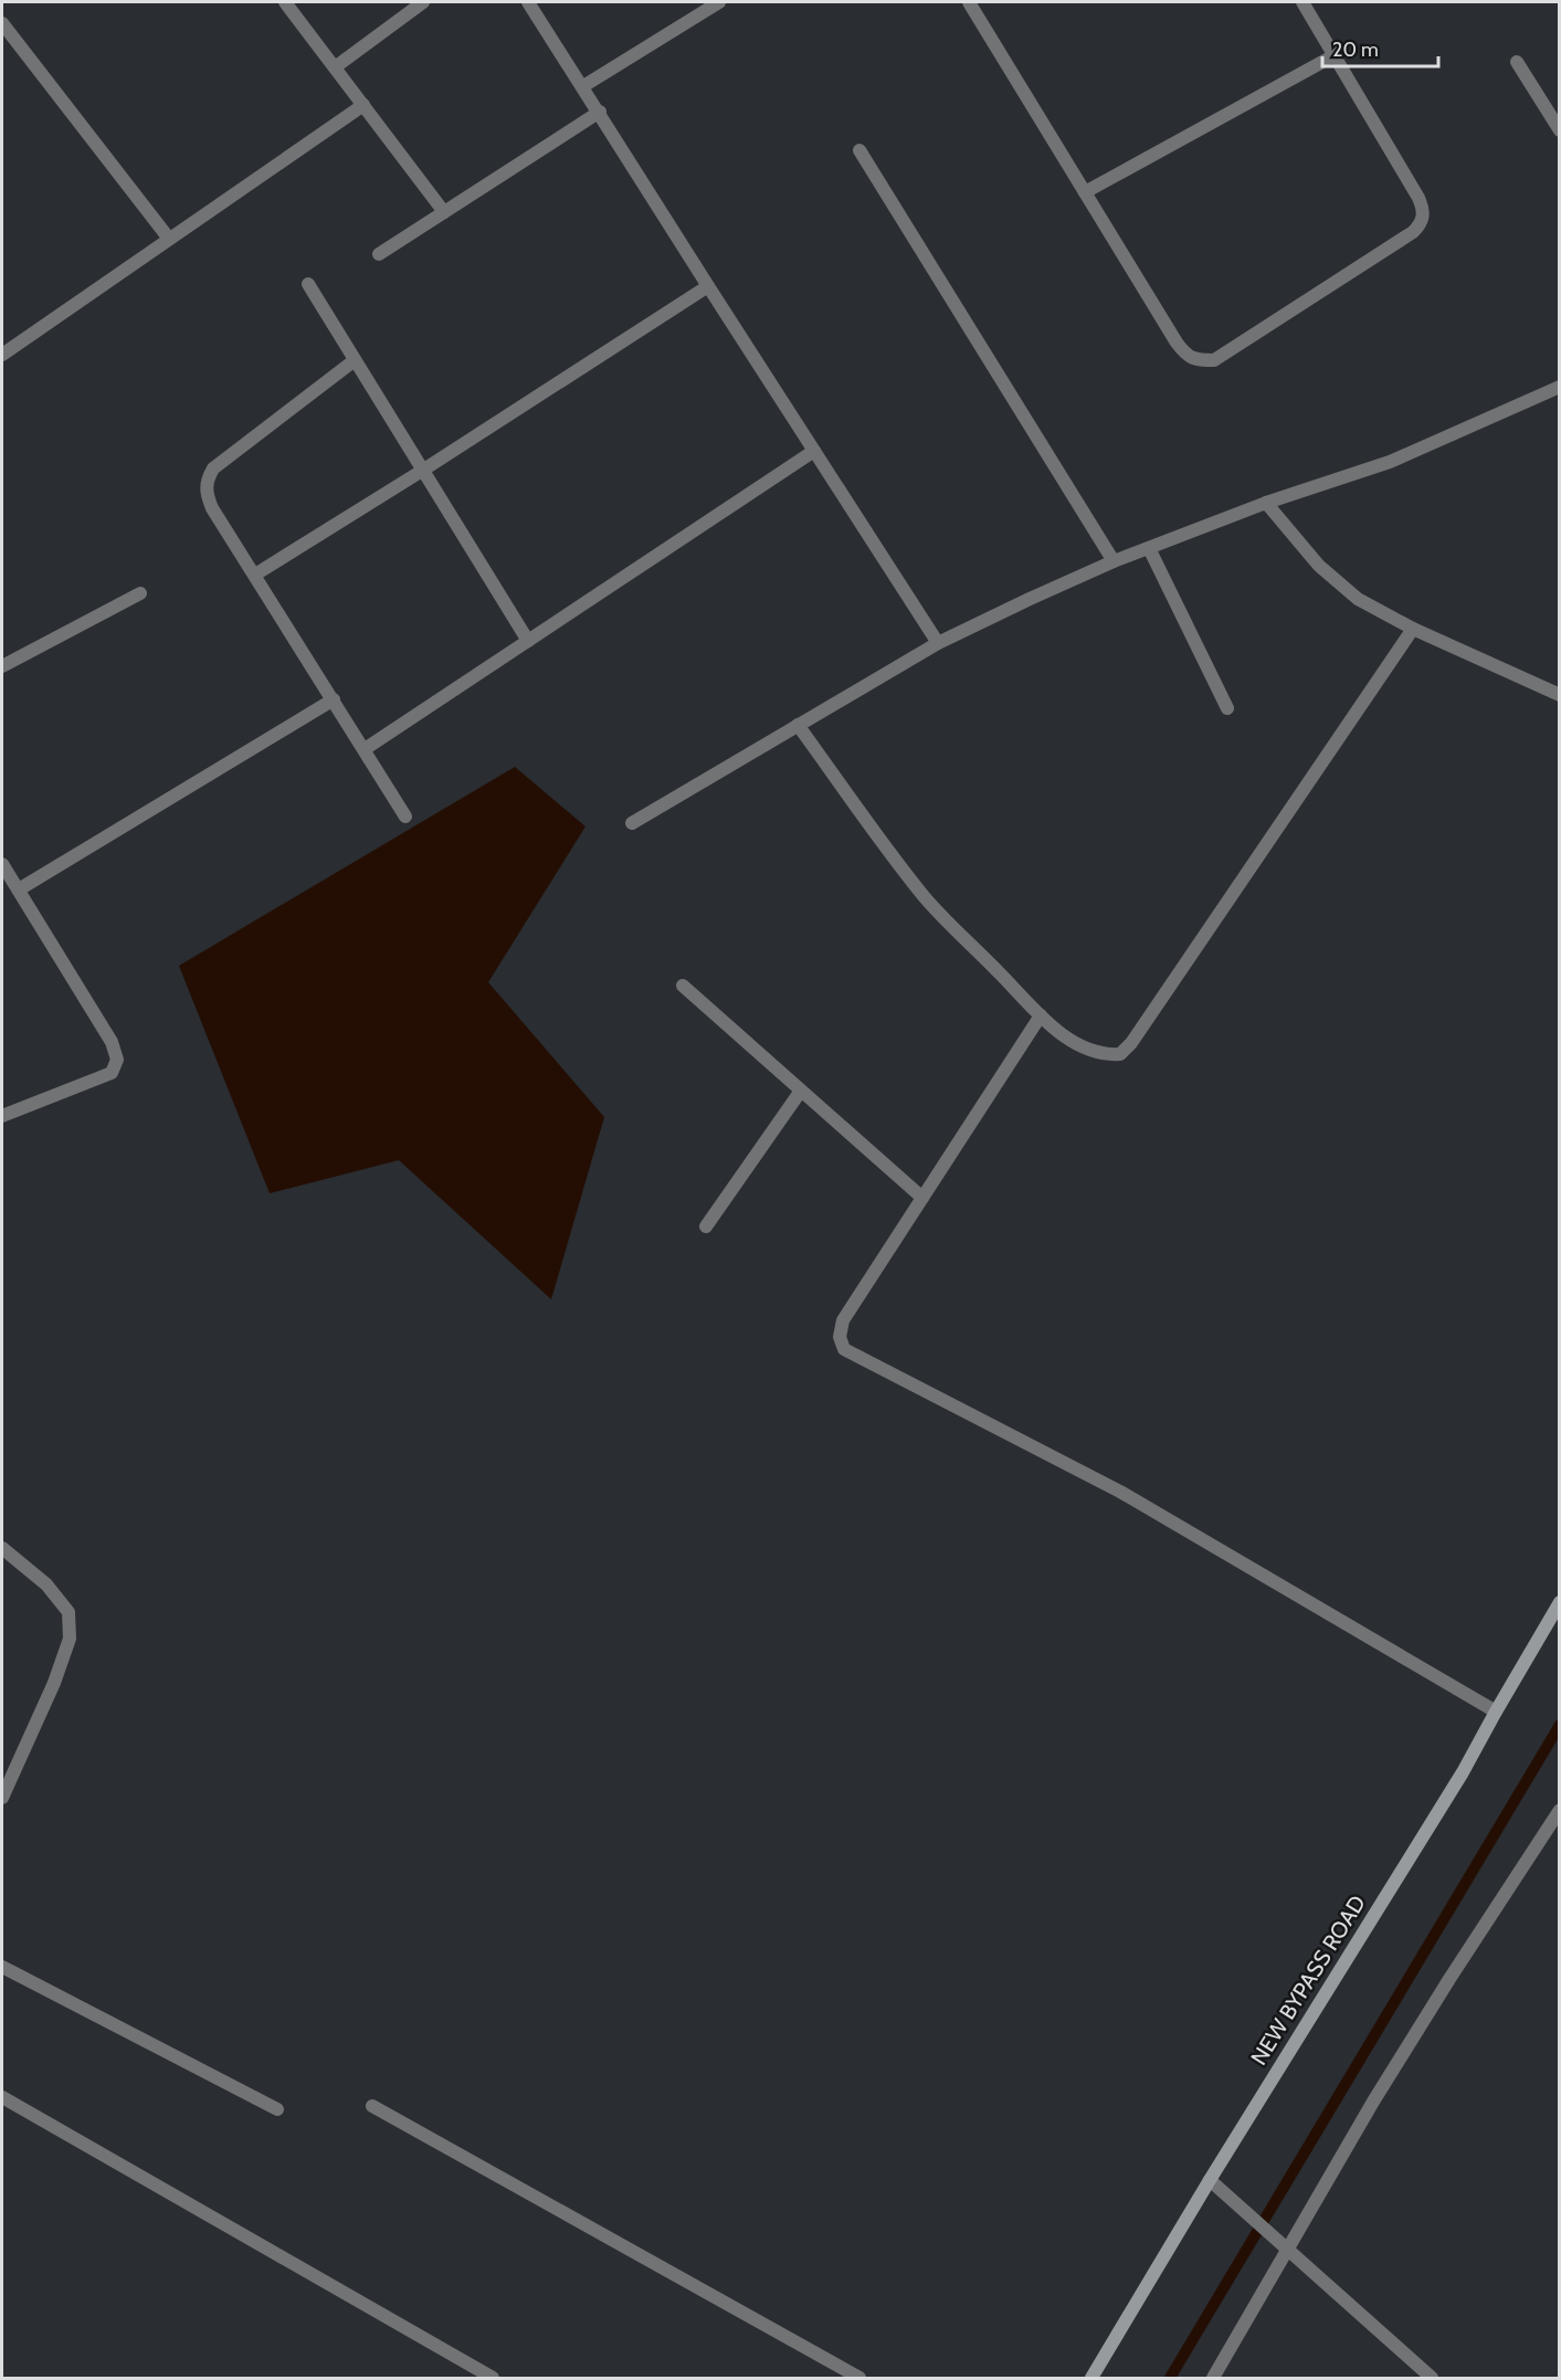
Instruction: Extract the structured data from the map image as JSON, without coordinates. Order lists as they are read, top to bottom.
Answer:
{
  "streets": {
    "main road": ["NEW BYPASS ROAD"]
  },
  "scale_bar": "20 m"
}
